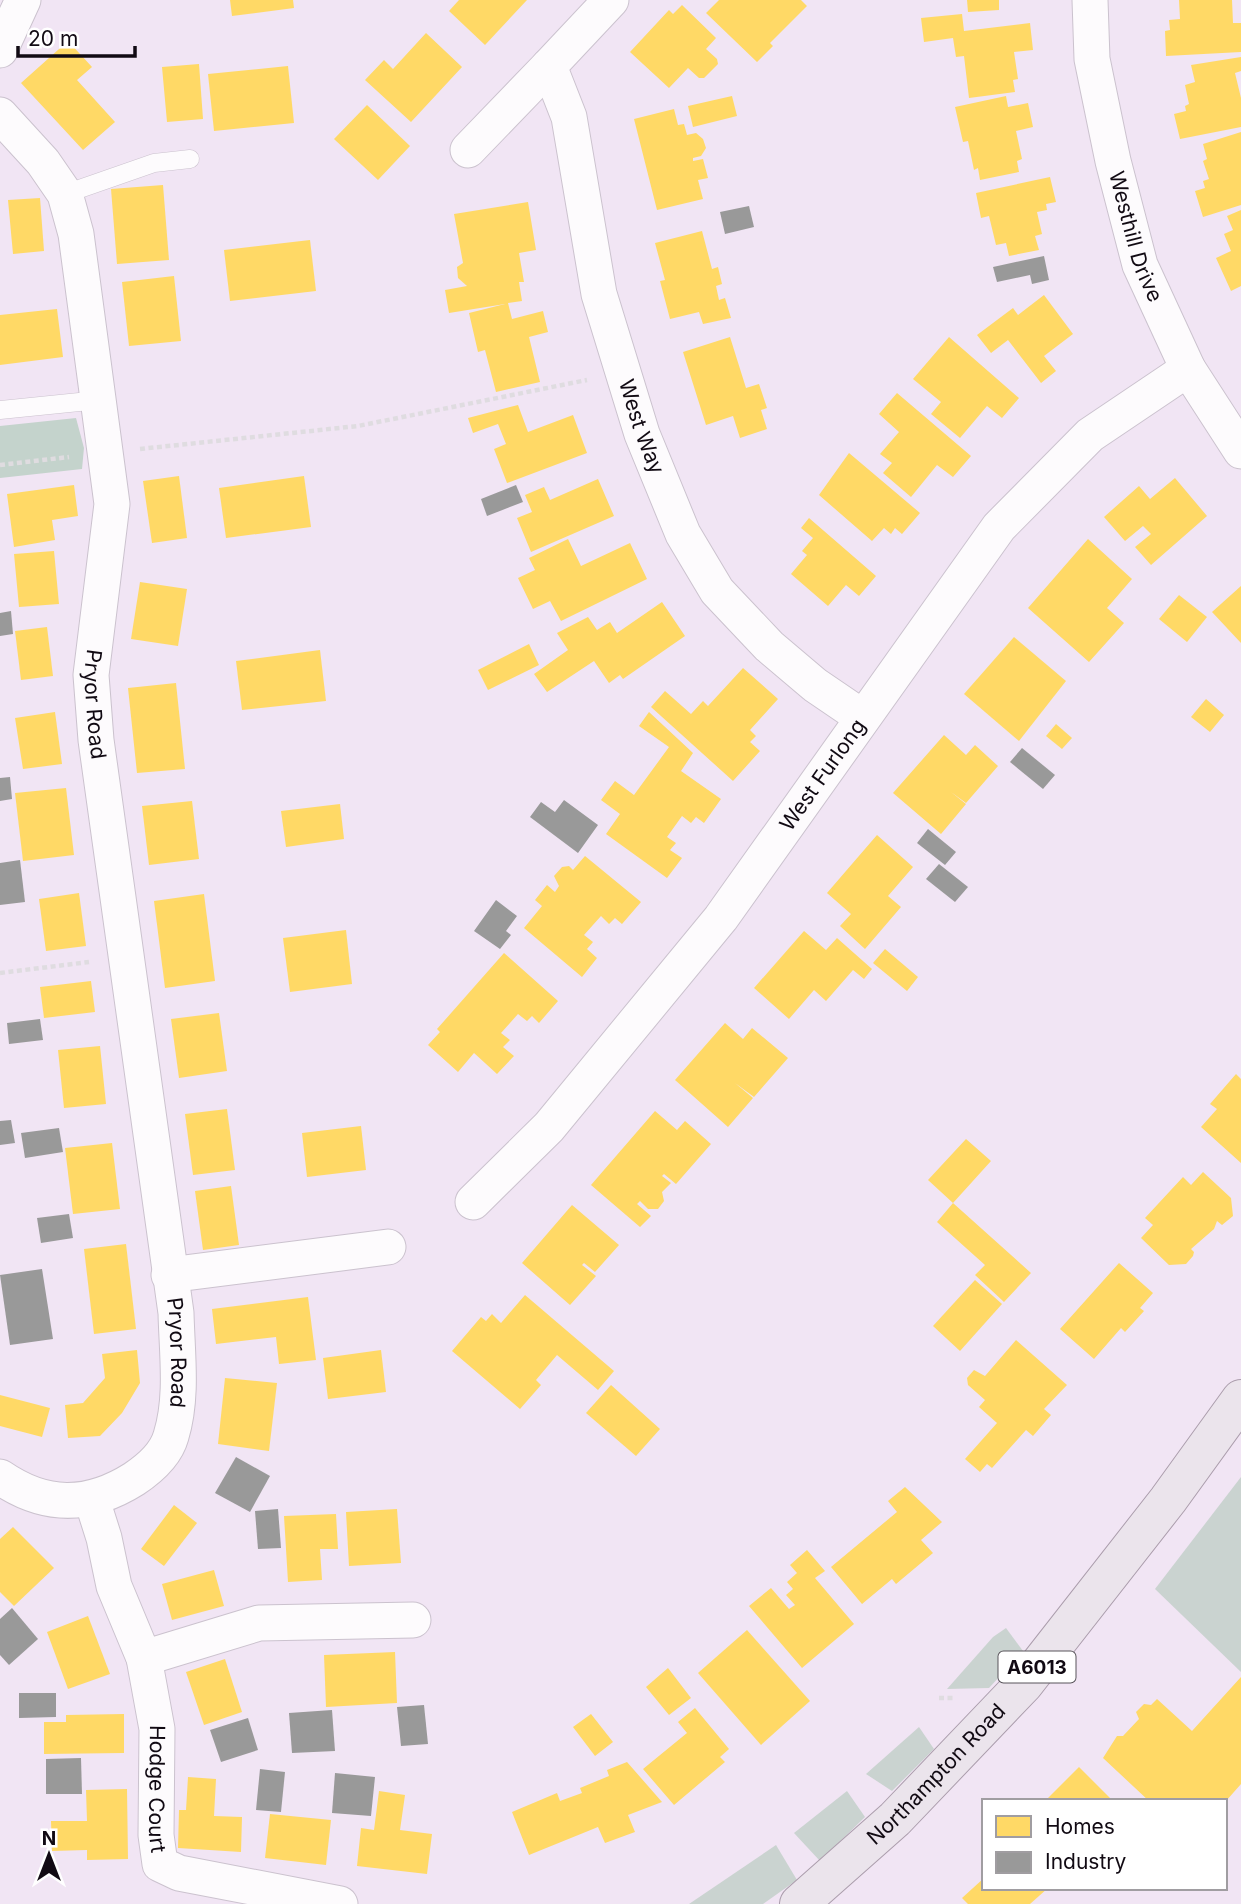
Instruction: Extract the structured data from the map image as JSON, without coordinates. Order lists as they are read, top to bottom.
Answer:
{
  "streets": {
    "main road": ["A6013", "Northampton Road"],
    "street": [
      "Westhill Drive",
      "West Way",
      "Pryor Road",
      "West Furlong",
      "Hodge Court"
    ]
  },
  "crossings": [
    ["Westhill Drive", "West Furlong"],
    ["West Way", "West Furlong"],
    ["Pryor Road", "Hodge Court"]
  ],
  "legend": ["Homes", "Industry"],
  "scale_bar": "20 m",
  "north": "top"
}
